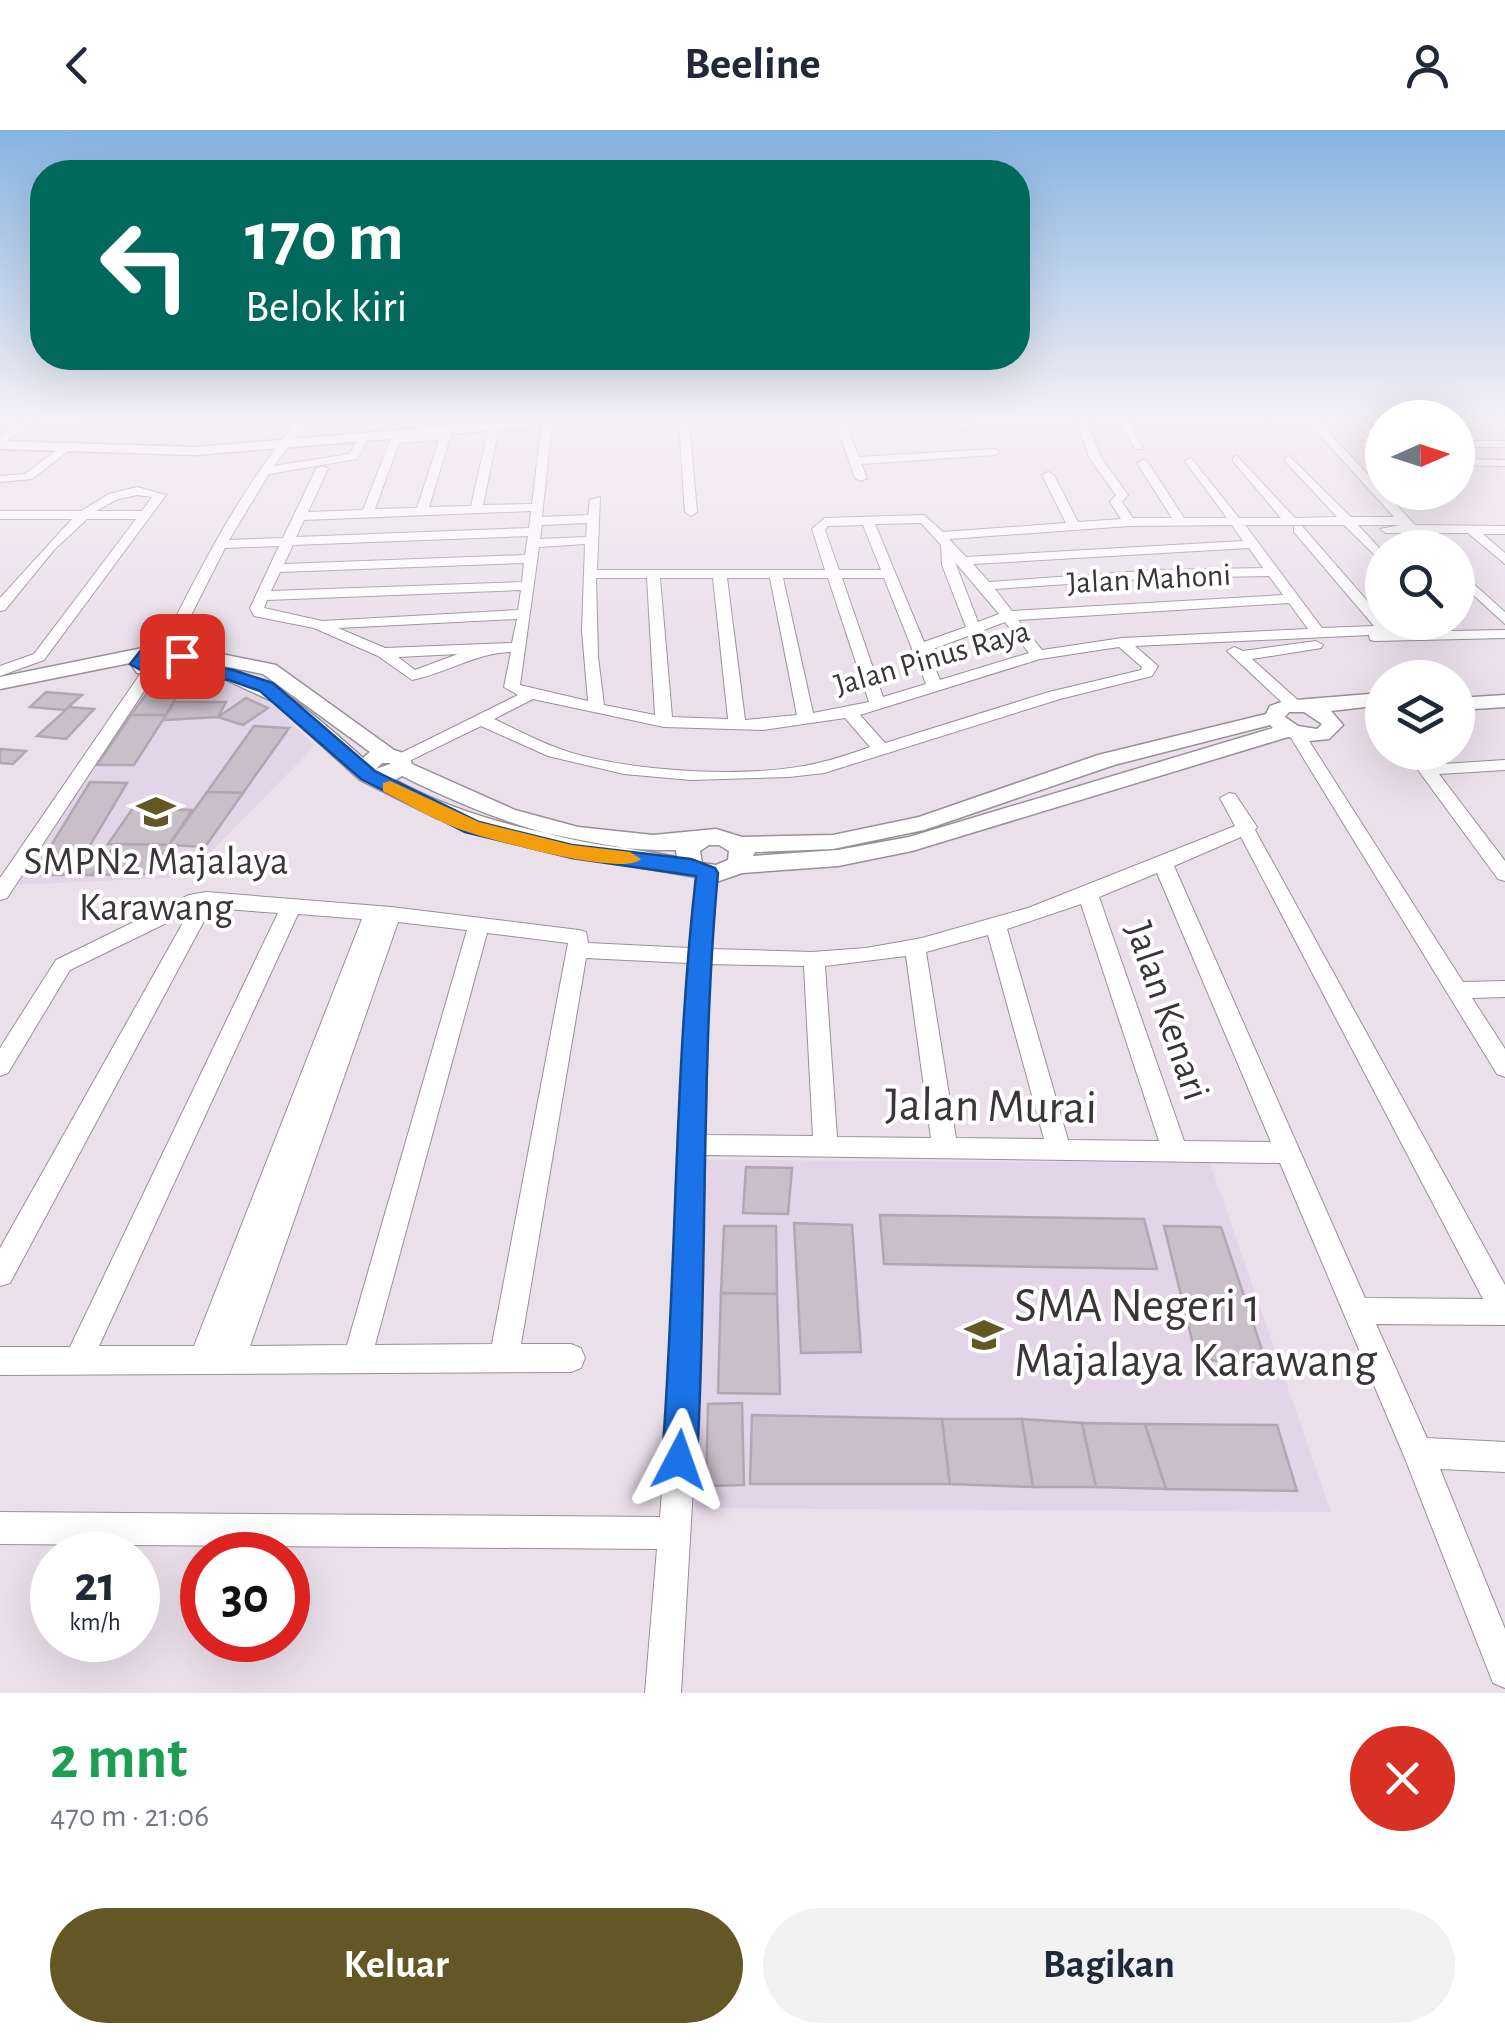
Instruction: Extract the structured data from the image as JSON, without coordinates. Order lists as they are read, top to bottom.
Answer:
{
  "streets": {
    "street": [
      "Jalan Mahoni",
      "Jalan Pinus Raya",
      "Jalan Kenari",
      "Jalan Murai"
    ]
  },
  "crossings": [
    ["Jalan Kenari", "Jalan Murai"]
  ],
  "places": {
    "school or university": ["SMPN2 Majalaya Karawang", "SMA Negeri 1 Majalaya Karawang"]
  },
  "north": "right",
  "page": {
    "header": "Beeline",
    "turn": ["170 m", "Belok kiri"],
    "speed": "21 km/h",
    "limit": "30",
    "heading": ["2 mnt", "470 m · 21:06"],
    "buttons": ["Keluar", "Bagikan"]
  }
}
